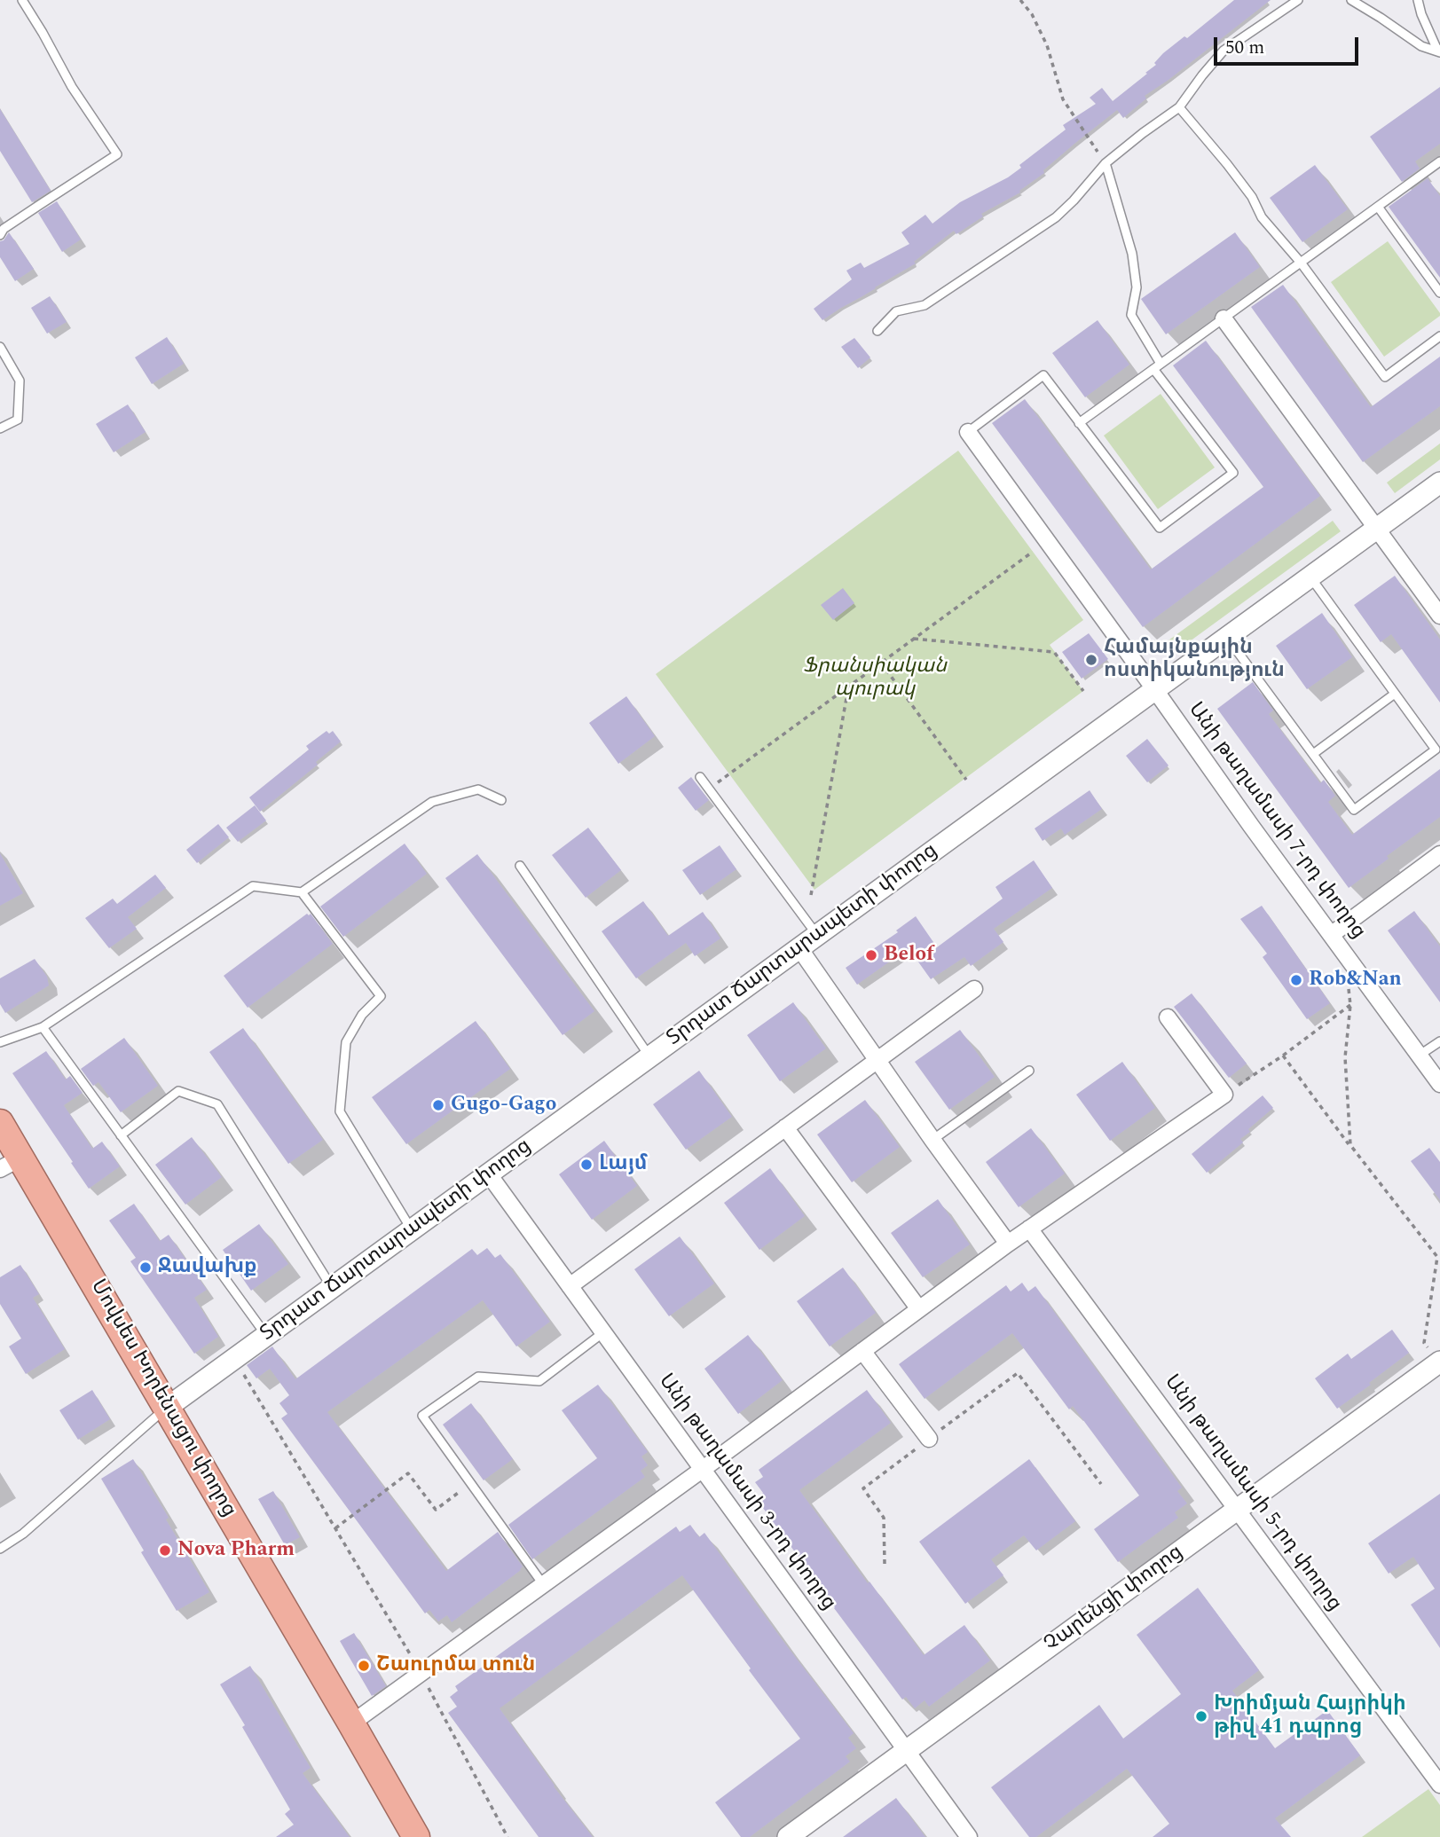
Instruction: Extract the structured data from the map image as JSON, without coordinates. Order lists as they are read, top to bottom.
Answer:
{
  "streets": {
    "highway": ["Մովսես Խորենացու փողոց"],
    "street": [
      "Անի թաղամասի 7-րդ փողոց",
      "Տրդատ Ճարտարապետի փողոց",
      "Անի թաղամասի 3-րդ փողոց",
      "Անի թաղամասի 5-րդ փողոց",
      "Չարենցի փողոց"
    ]
  },
  "crossings": [
    ["Անի թաղամասի 7-րդ փողոց", "Տրդատ Ճարտարապետի փողոց"],
    ["Տրդատ Ճարտարապետի փողոց", "Մովսես Խորենացու փողոց"],
    ["Տրդատ Ճարտարապետի փողոց", "Անի թաղամասի 3-րդ փողոց"],
    ["Անի թաղամասի 3-րդ փողոց", "Չարենցի փողոց"],
    ["Անի թաղամասի 5-րդ փողոց", "Չարենցի փողոց"]
  ],
  "parks": ["Ֆրանսիական պուրակ"],
  "places": [
    "Համայնքային ոստիկանություն",
    "Belof",
    "Rob&Nan",
    "Gugo-Gago",
    "Լայմ",
    "Ջավախք",
    "Nova Pharm",
    "Շաուրմա տուն",
    "Խրիմյան Հայրիկի թիվ 41 դպրոց"
  ],
  "scale_bar": "50 m"
}
